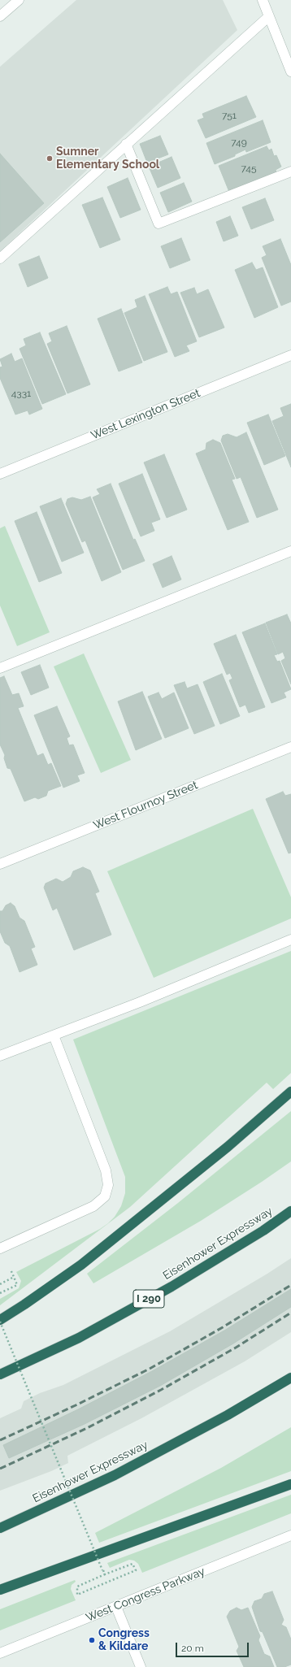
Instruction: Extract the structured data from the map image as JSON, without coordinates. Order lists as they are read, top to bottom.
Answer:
{
  "streets": {
    "highway": ["Eisenhower Expressway", "I 290"],
    "street": ["West Lexington Street", "West Flournoy Street", "West Congress Parkway"]
  },
  "places": ["Sumner Elementary School", "Congress & Kildare"],
  "house_numbers": [
    "751",
    "749",
    "745",
    "4331"
  ],
  "scale_bar": "20 m"
}
